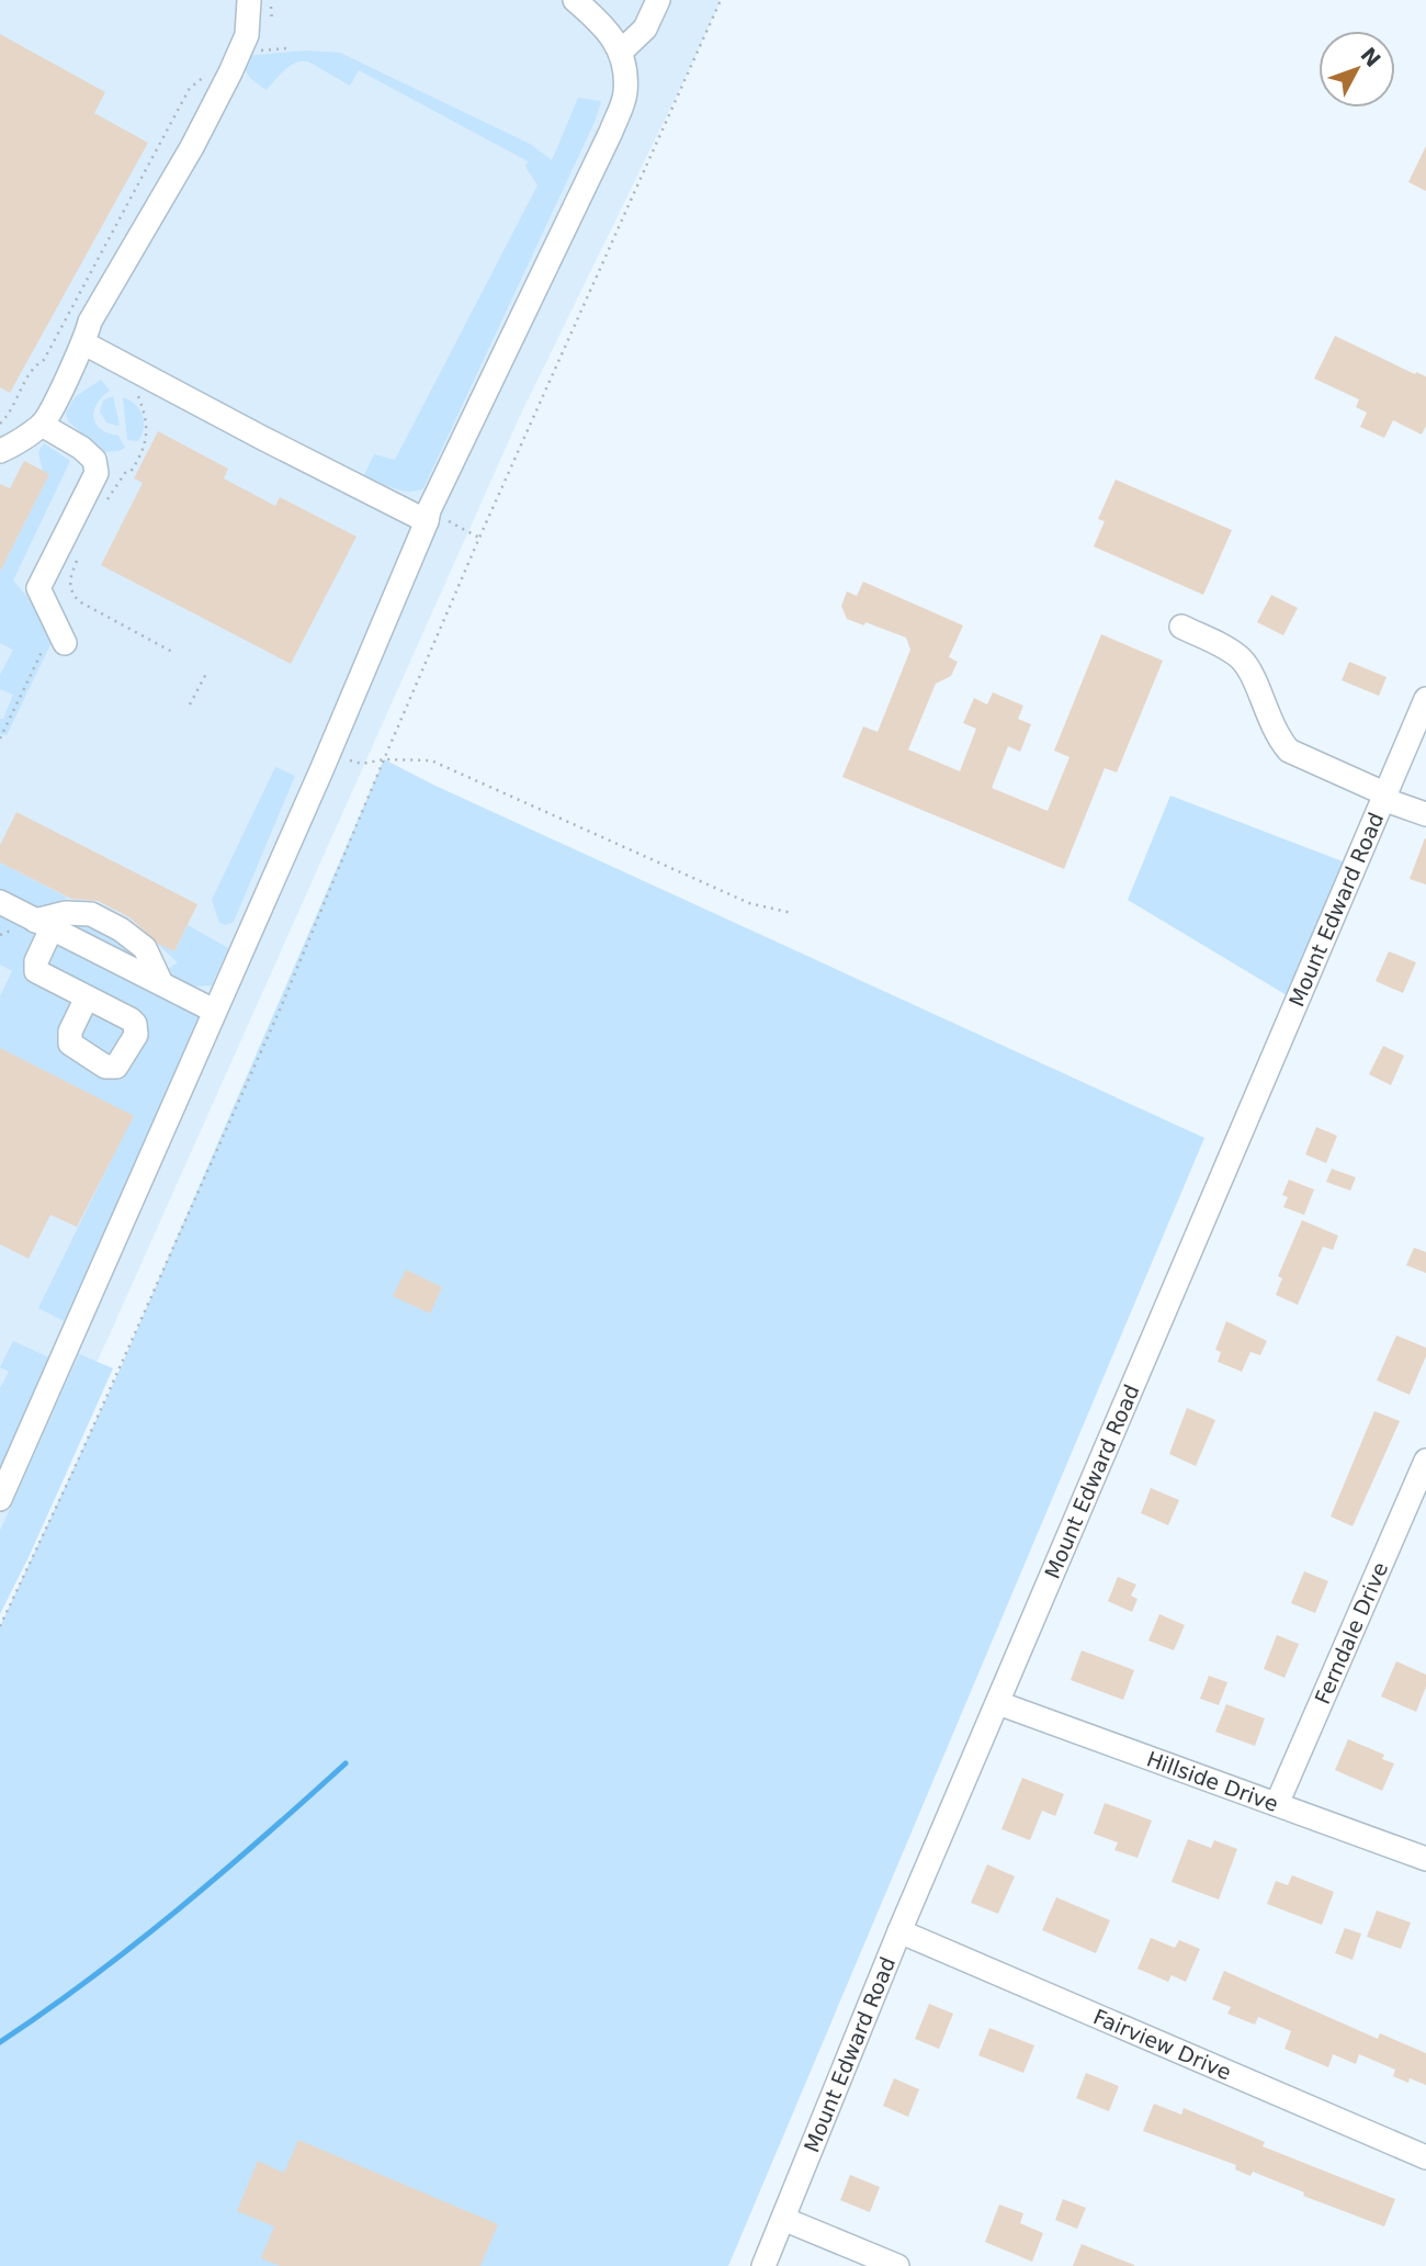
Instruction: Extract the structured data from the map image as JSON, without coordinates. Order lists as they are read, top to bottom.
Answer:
{
  "streets": {
    "street": [
      "Mount Edward Road",
      "Ferndale Drive",
      "Hillside Drive",
      "Fairview Drive"
    ]
  },
  "crossings": [
    ["Mount Edward Road", "Hillside Drive"],
    ["Mount Edward Road", "Fairview Drive"],
    ["Ferndale Drive", "Hillside Drive"]
  ],
  "north": "top right"
}
